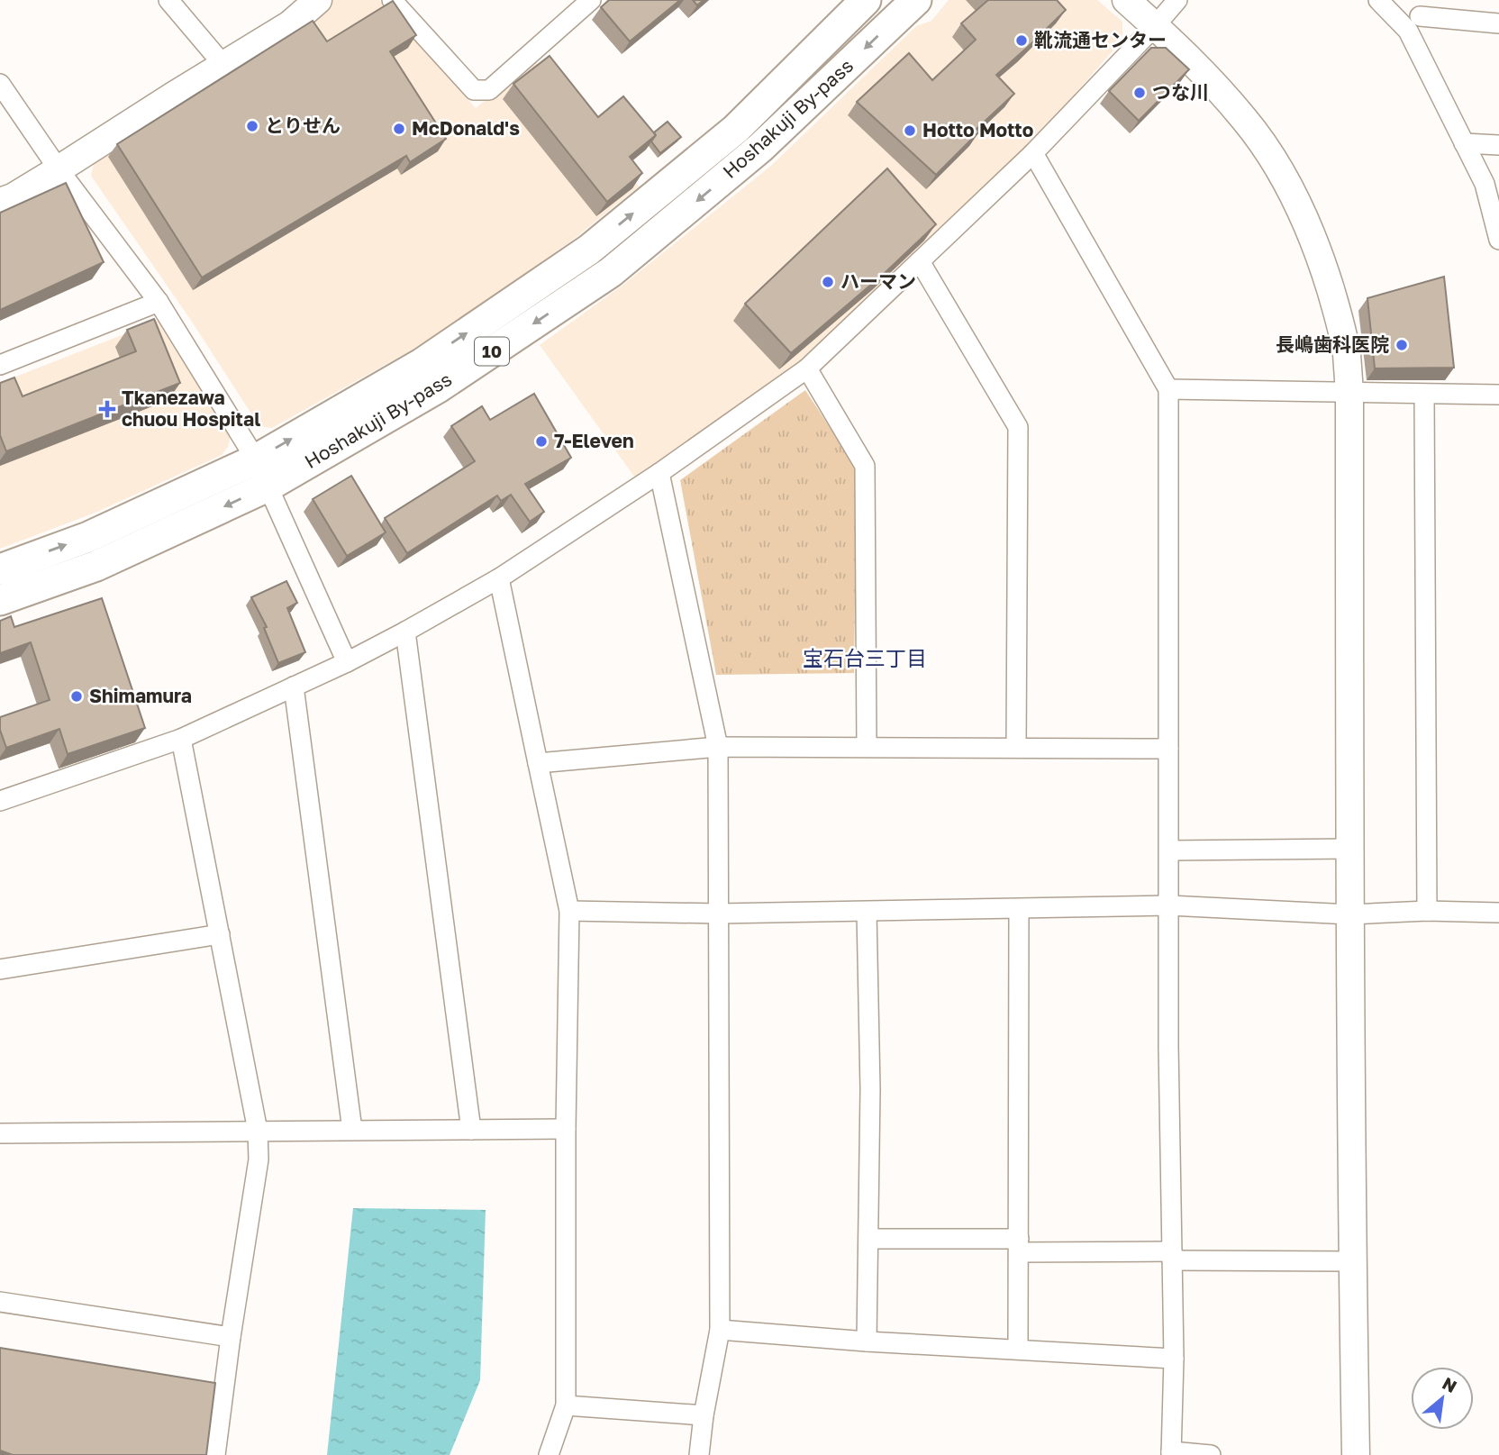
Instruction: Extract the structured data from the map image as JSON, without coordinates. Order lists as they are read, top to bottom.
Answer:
{
  "streets": {
    "main road": ["Hoshakuji By-pass", "10"]
  },
  "districts": ["宝石台三丁目"],
  "places": {
    "other": [
      "靴流通センター",
      "つな川",
      "とりせん",
      "McDonald's",
      "Hotto Motto",
      "ハーマン",
      "長嶋歯科医院",
      "7-Eleven",
      "Shimamura"
    ],
    "health": ["Tkanezawa chuou Hospital"]
  },
  "north": "top right"
}
